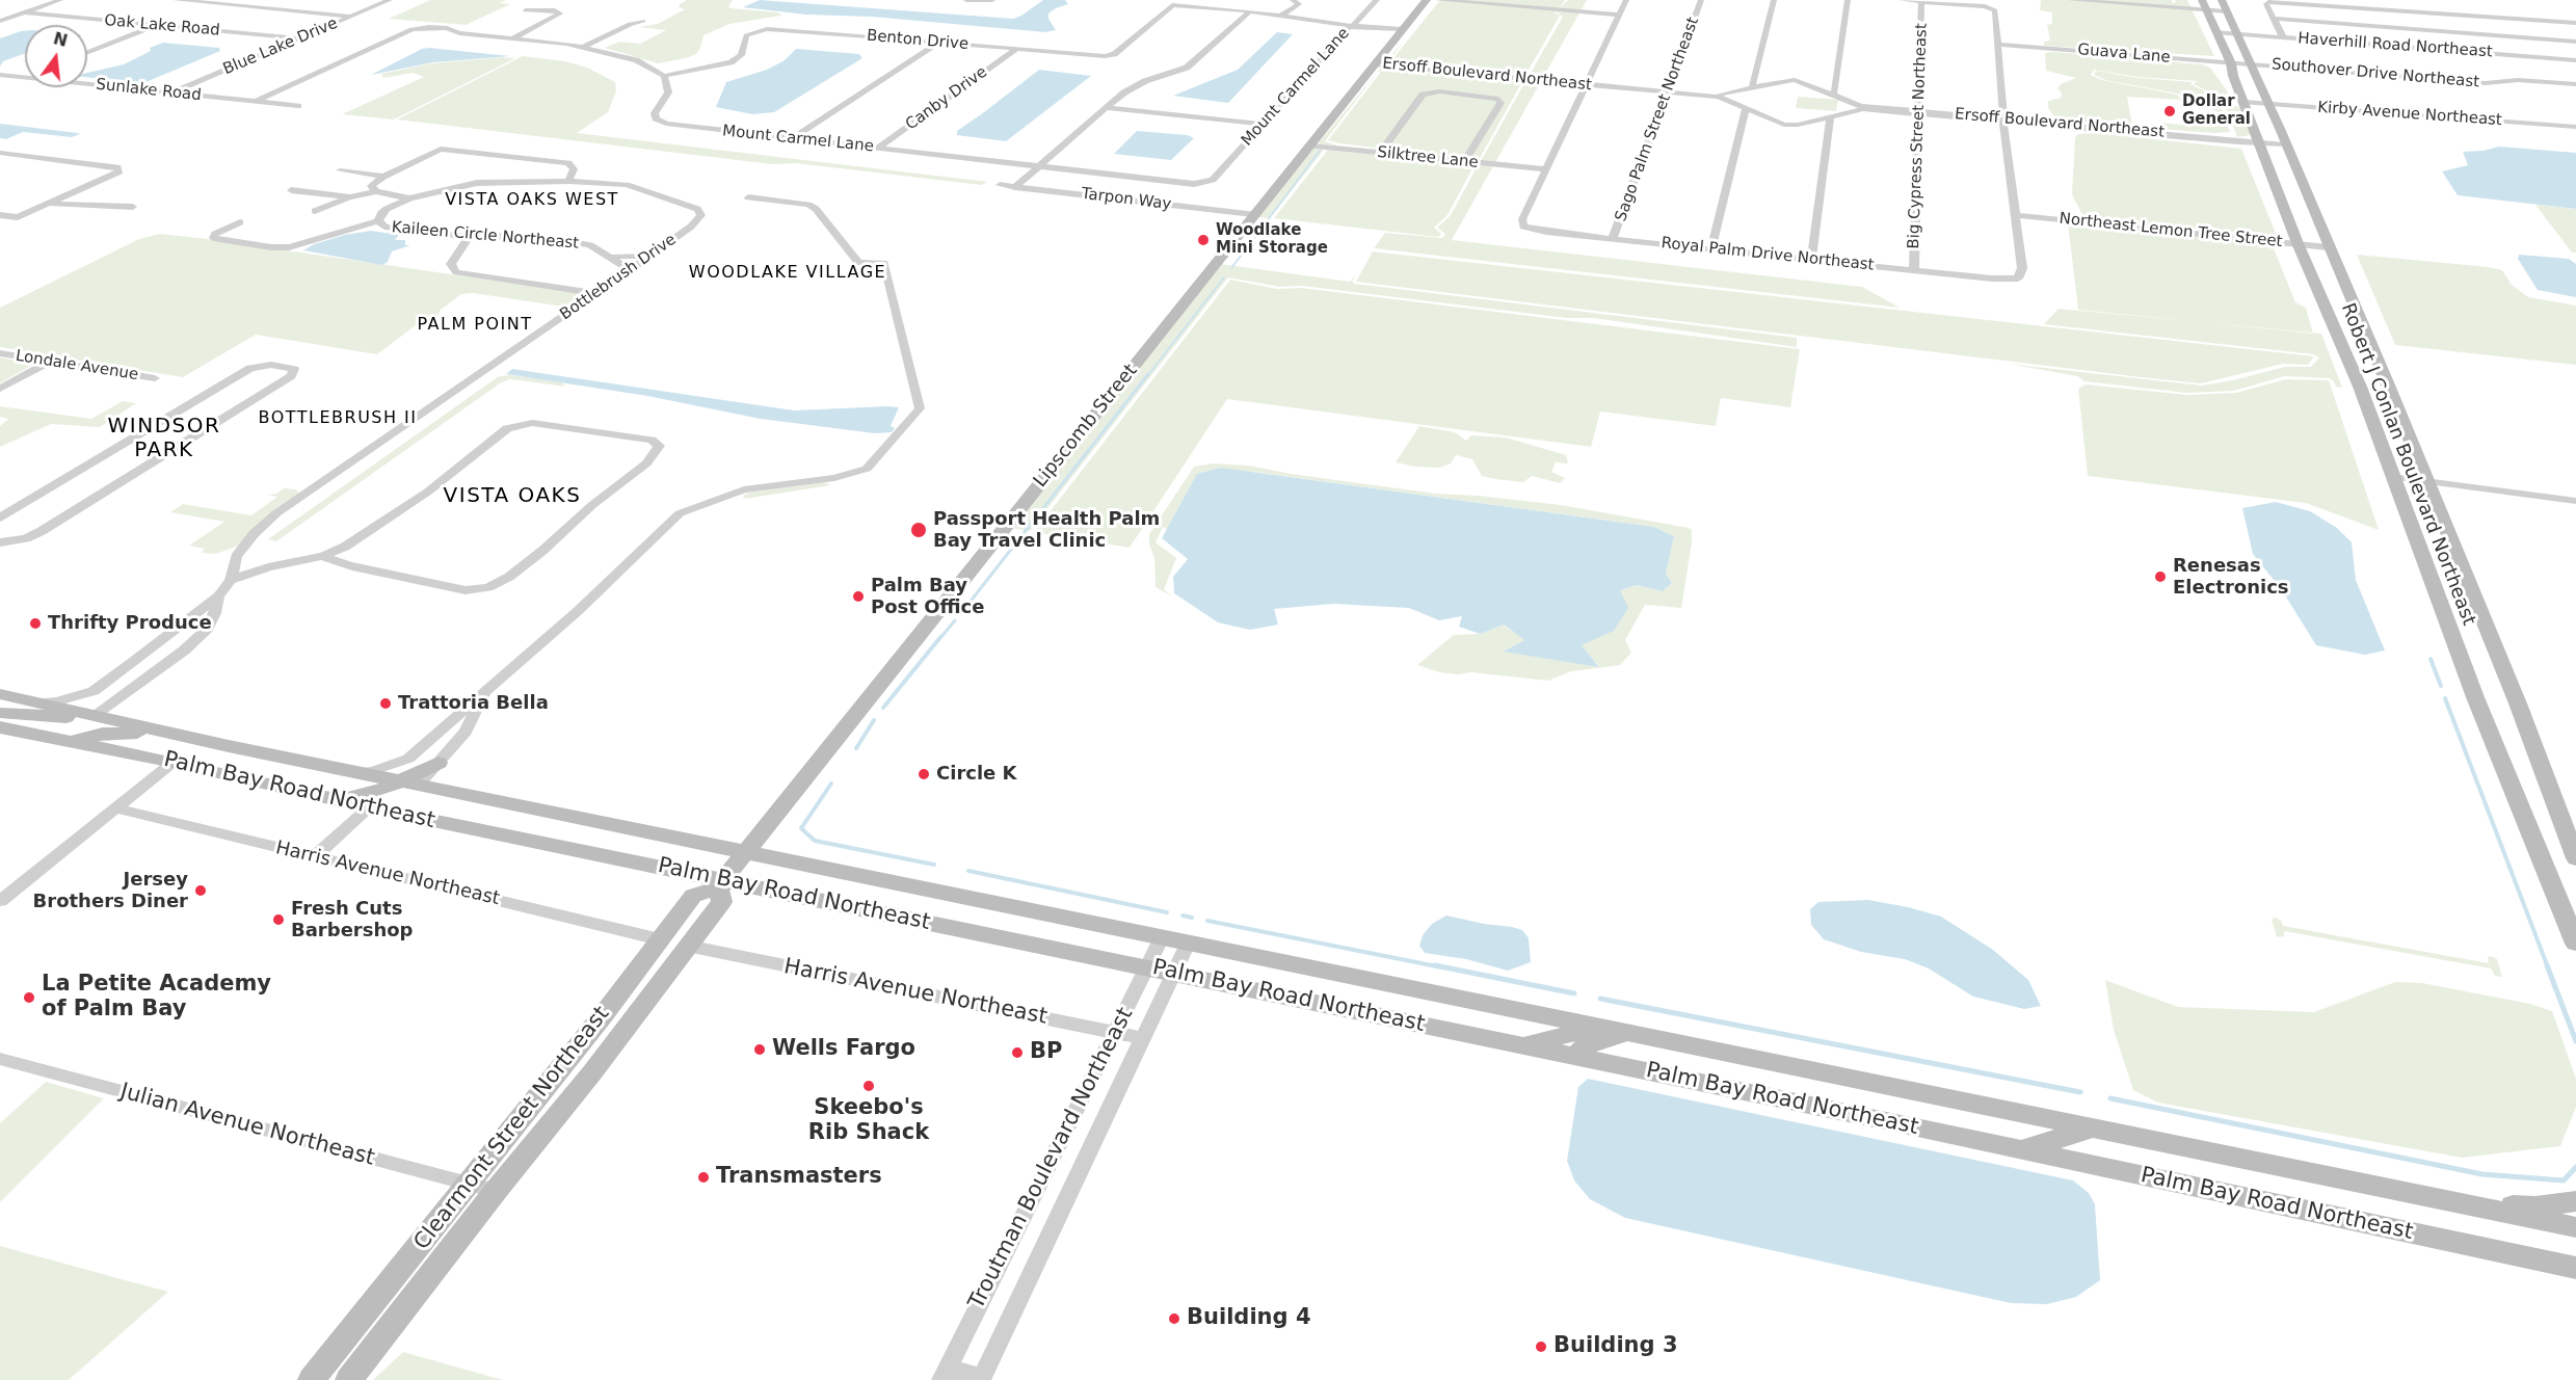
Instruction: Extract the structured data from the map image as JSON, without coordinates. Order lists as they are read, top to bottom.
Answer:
{
  "streets": {
    "main road": [
      "Lipscomb Street",
      "Robert J Conlan Boulevard Northeast",
      "Palm Bay Road Northeast",
      "Clearmont Street Northeast"
    ],
    "street": [
      "Oak Lake Road",
      "Benton Drive",
      "Haverhill Road Northeast",
      "Blue Lake Drive",
      "Guava Lane",
      "Southover Drive Northeast",
      "Ersoff Boulevard Northeast",
      "Mount Carmel Lane",
      "Sunlake Road",
      "Canby Drive",
      "Kirby Avenue Northeast",
      "Sago Palm Street Northeast",
      "Big Cypress Street Northeast",
      "Silktree Lane",
      "Tarpon Way",
      "Northeast Lemon Tree Street",
      "Kaileen Circle Northeast",
      "Royal Palm Drive Northeast",
      "Bottlebrush Drive",
      "Londale Avenue",
      "Harris Avenue Northeast",
      "Julian Avenue Northeast",
      "Troutman Boulevard Northeast"
    ]
  },
  "crossings": [
    ["Oak Lake Road", "Blue Lake Drive"],
    ["Benton Drive", "Mount Carmel Lane"],
    ["Benton Drive", "Canby Drive"],
    ["Haverhill Road Northeast", "Robert J Conlan Boulevard Northeast"],
    ["Blue Lake Drive", "Sunlake Road"],
    ["Guava Lane", "Southover Drive Northeast"],
    ["Guava Lane", "Robert J Conlan Boulevard Northeast"],
    ["Southover Drive Northeast", "Robert J Conlan Boulevard Northeast"],
    ["Ersoff Boulevard Northeast", "Sago Palm Street Northeast"],
    ["Ersoff Boulevard Northeast", "Big Cypress Street Northeast"],
    ["Ersoff Boulevard Northeast", "Lipscomb Street"],
    ["Ersoff Boulevard Northeast", "Robert J Conlan Boulevard Northeast"],
    ["Mount Carmel Lane", "Canby Drive"],
    ["Kirby Avenue Northeast", "Robert J Conlan Boulevard Northeast"],
    ["Sago Palm Street Northeast", "Royal Palm Drive Northeast"],
    ["Big Cypress Street Northeast", "Royal Palm Drive Northeast"],
    ["Silktree Lane", "Royal Palm Drive Northeast"],
    ["Silktree Lane", "Lipscomb Street"],
    ["Tarpon Way", "Lipscomb Street"],
    ["Northeast Lemon Tree Street", "Royal Palm Drive Northeast"],
    ["Northeast Lemon Tree Street", "Robert J Conlan Boulevard Northeast"],
    ["Kaileen Circle Northeast", "Bottlebrush Drive"],
    ["Bottlebrush Drive", "Palm Bay Road Northeast"],
    ["Lipscomb Street", "Palm Bay Road Northeast"],
    ["Lipscomb Street", "Clearmont Street Northeast"],
    ["Palm Bay Road Northeast", "Clearmont Street Northeast"],
    ["Palm Bay Road Northeast", "Troutman Boulevard Northeast"],
    ["Harris Avenue Northeast", "Clearmont Street Northeast"],
    ["Harris Avenue Northeast", "Troutman Boulevard Northeast"],
    ["Julian Avenue Northeast", "Clearmont Street Northeast"]
  ],
  "districts": [
    "VISTA OAKS WEST",
    "WOODLAKE VILLAGE",
    "PALM POINT",
    "BOTTLEBRUSH II",
    "WINDSOR PARK",
    "VISTA OAKS"
  ],
  "places": [
    "Dollar General",
    "Woodlake Mini Storage",
    "Passport Health Palm Bay Travel Clinic",
    "Renesas Electronics",
    "Palm Bay Post Office",
    "Thrifty Produce",
    "Trattoria Bella",
    "Circle K",
    "Jersey Brothers Diner",
    "Fresh Cuts Barbershop",
    "La Petite Academy of Palm Bay",
    "Wells Fargo",
    "BP",
    "Skeebo's Rib Shack",
    "Transmasters",
    "Building 4",
    "Building 3"
  ],
  "north": "top"
}
